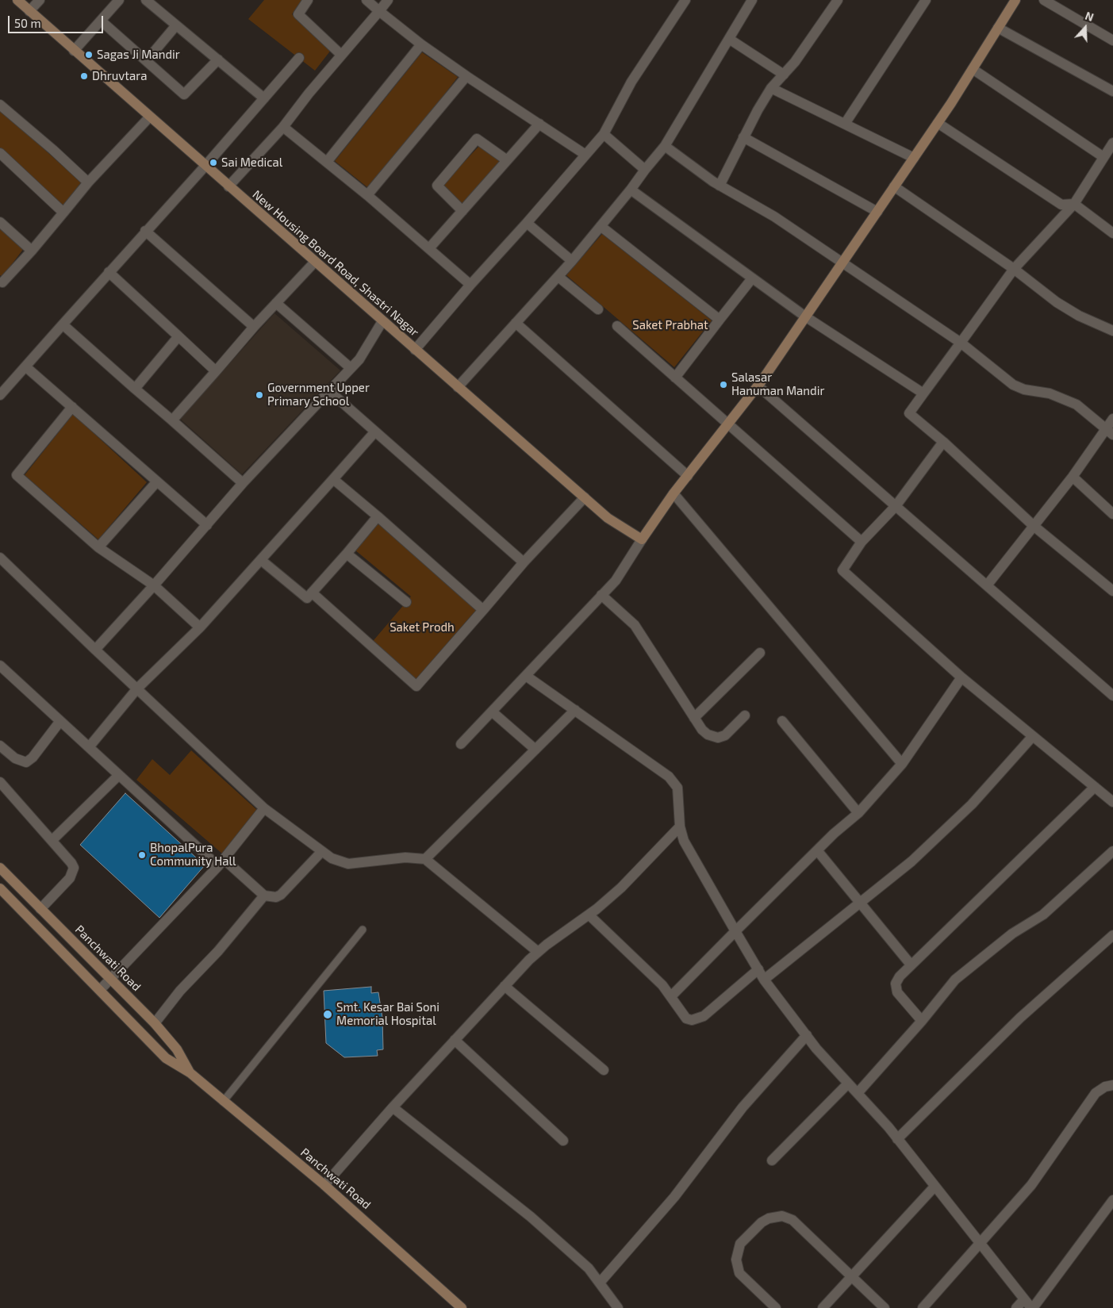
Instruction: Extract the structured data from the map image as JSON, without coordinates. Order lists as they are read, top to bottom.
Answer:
{
  "streets": {
    "street": ["New Housing Board Road, Shastri Nagar", "Panchwati Road"]
  },
  "parks": ["Saket Prabhat", "Saket Prodh"],
  "places": [
    "Sagas Ji Mandir",
    "Dhruvtara",
    "Sai Medical",
    "Salasar Hanuman Mandir",
    "Government Upper Primary School",
    "BhopalPura Community Hall",
    "Smt. Kesar Bai Soni Memorial Hospital"
  ],
  "scale_bar": "50 m",
  "north": "top"
}
